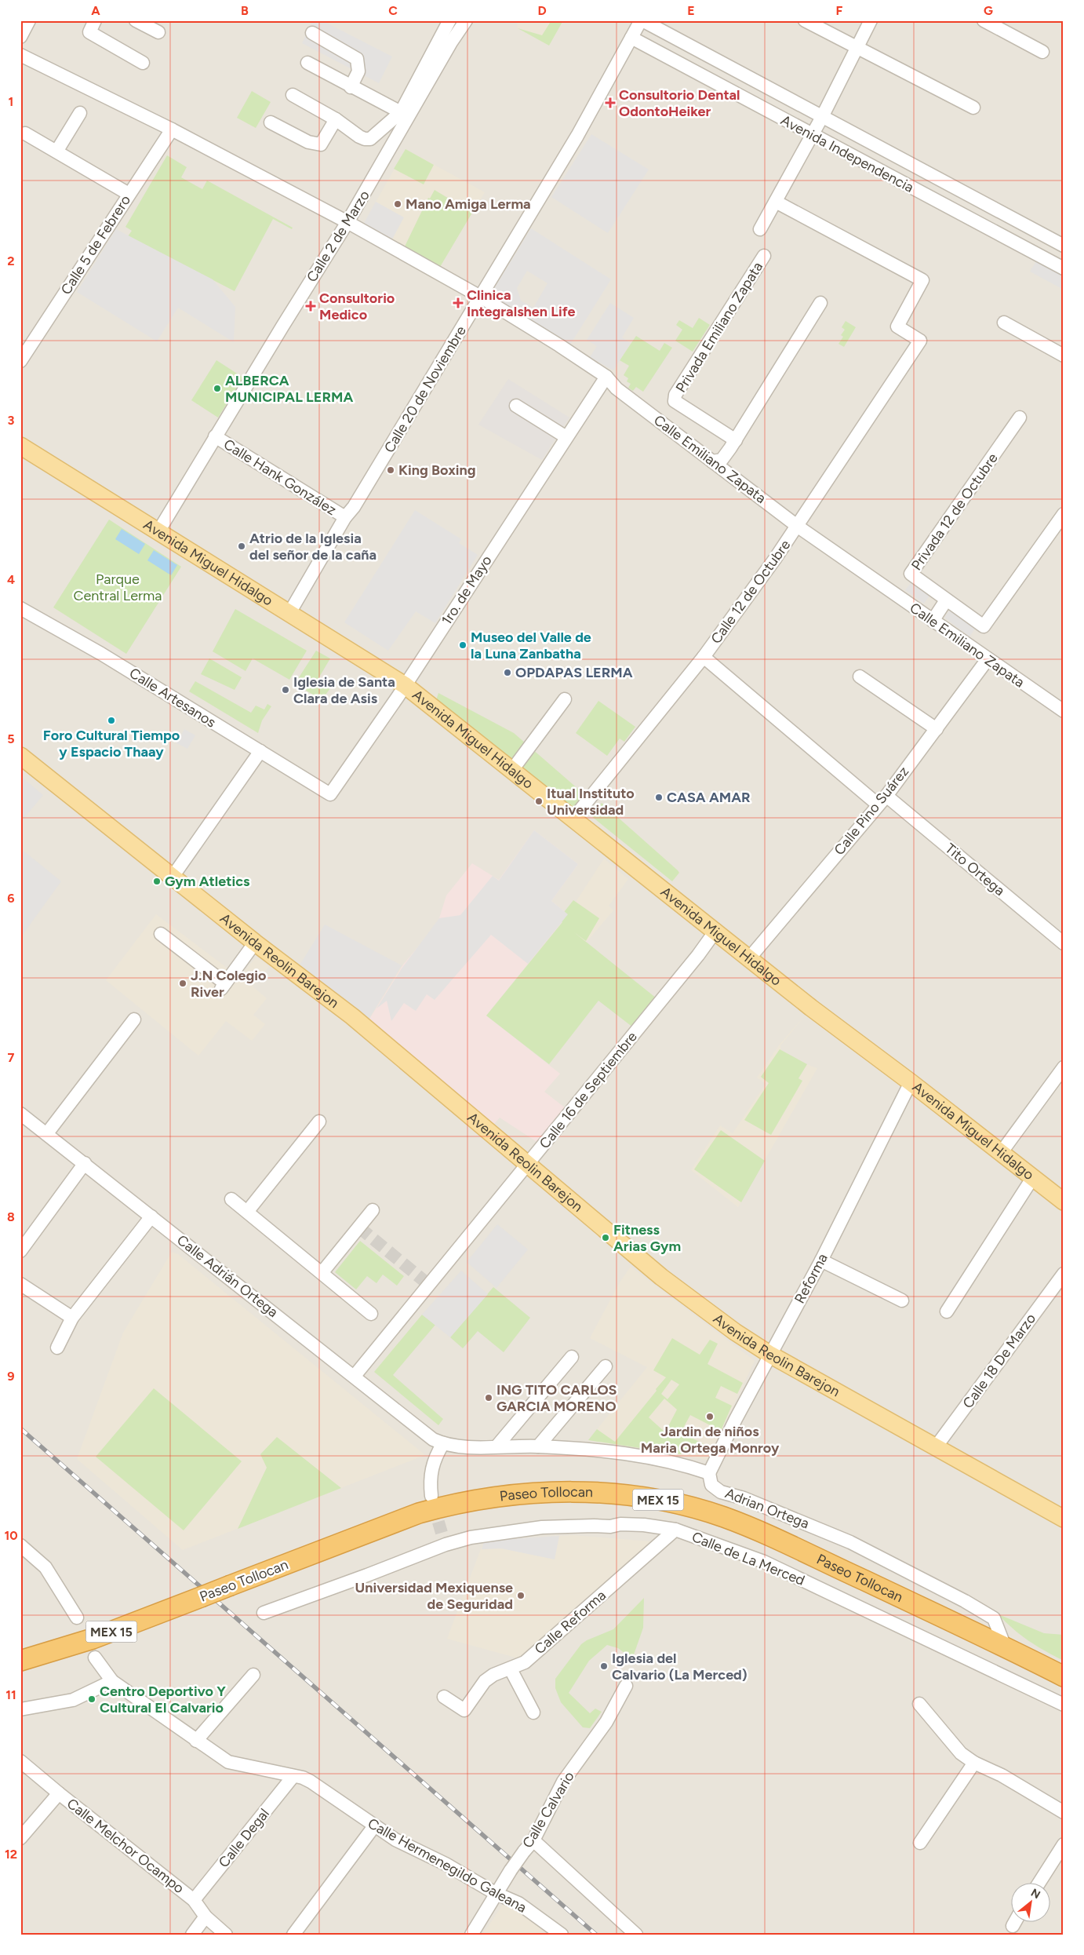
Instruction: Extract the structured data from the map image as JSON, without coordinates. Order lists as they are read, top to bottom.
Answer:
{
  "streets": {
    "highway": ["Paseo Tollocan", "MEX 15"],
    "main road": ["Avenida Miguel Hidalgo", "Avenida Reolin Barejon"],
    "street": [
      "Avenida Independencia",
      "Calle 2 de Marzo",
      "Calle 5 de Febrero",
      "Privada Emiliano Zapata",
      "Calle 20 de Noviembre",
      "Calle Emiliano Zapata",
      "Calle Hank González",
      "Privada 12 de Octubre",
      "1ro. de Mayo",
      "Calle 12 de Octubre",
      "Calle Artesanos",
      "Calle Pino Suárez",
      "Tito Ortega",
      "Calle 16 de Septiembre",
      "Calle Adrián Ortega",
      "Reforma",
      "Calle 18 De Marzo",
      "Adrian Ortega",
      "Calle de La Merced",
      "Calle Reforma",
      "Calle Calvario",
      "Calle Degal",
      "Calle Melchor Ocampo",
      "Calle Hermenegildo Galeana"
    ]
  },
  "crossings": [
    ["Avenida Independencia", "Calle 20 de Noviembre"],
    ["Calle 2 de Marzo", "Calle Emiliano Zapata"],
    ["Calle 2 de Marzo", "Calle Hank González"],
    ["Calle 2 de Marzo", "Avenida Miguel Hidalgo"],
    ["Calle 5 de Febrero", "Calle Emiliano Zapata"],
    ["Calle 20 de Noviembre", "Calle Emiliano Zapata"],
    ["Calle 20 de Noviembre", "Calle Hank González"],
    ["Calle 20 de Noviembre", "Avenida Miguel Hidalgo"],
    ["Calle Emiliano Zapata", "1ro. de Mayo"],
    ["Calle Emiliano Zapata", "Calle 12 de Octubre"],
    ["Calle Emiliano Zapata", "Calle Pino Suárez"],
    ["Avenida Miguel Hidalgo", "1ro. de Mayo"],
    ["Avenida Miguel Hidalgo", "Calle 12 de Octubre"],
    ["Avenida Miguel Hidalgo", "Calle Pino Suárez"],
    ["Avenida Miguel Hidalgo", "Calle 16 de Septiembre"],
    ["Avenida Miguel Hidalgo", "Reforma"],
    ["1ro. de Mayo", "Calle Artesanos"],
    ["Calle 12 de Octubre", "Tito Ortega"],
    ["Calle Pino Suárez", "Tito Ortega"],
    ["Avenida Reolin Barejon", "Calle 16 de Septiembre"],
    ["Avenida Reolin Barejon", "Reforma"],
    ["Avenida Reolin Barejon", "Calle 18 De Marzo"],
    ["Calle 16 de Septiembre", "Calle Adrián Ortega"],
    ["Reforma", "Adrian Ortega"],
    ["Paseo Tollocan", "Adrian Ortega"],
    ["Calle de La Merced", "Calle Reforma"],
    ["Calle Calvario", "Calle Hermenegildo Galeana"],
    ["Calle Degal", "Calle Melchor Ocampo"],
    ["Calle Degal", "Calle Hermenegildo Galeana"]
  ],
  "parks": ["Parque Central Lerma"],
  "places": {
    "health": ["Consultorio Dental OdontoHeiker", "Clinica Integralshen Life", "Consultorio Medico"],
    "other": [
      "Mano Amiga Lerma",
      "ALBERCA MUNICIPAL LERMA",
      "King Boxing",
      "Atrio de la Iglesia del señor de la caña",
      "Museo del Valle de la Luna Zanbatha",
      "OPDAPAS LERMA",
      "Iglesia de Santa Clara de Asis",
      "Foro Cultural Tiempo y Espacio Thaay",
      "CASA AMAR",
      "Itual Instituto Universidad",
      "Gym Atletics",
      "J.N Colegio River",
      "Fitness Arias Gym",
      "ING TITO CARLOS GARCIA MORENO",
      "Jardin de niños Maria Ortega Monroy",
      "Universidad Mexiquense de Seguridad",
      "Iglesia del Calvario (La Merced)",
      "Centro Deportivo Y Cultural El Calvario"
    ]
  },
  "north": "top right",
  "grid": {
    "columns": [
      "A",
      "B",
      "C",
      "D",
      "E",
      "F",
      "G"
    ],
    "rows": [
      "1",
      "2",
      "3",
      "4",
      "5",
      "6",
      "7",
      "8",
      "9",
      "10",
      "11",
      "12"
    ]
  }
}
